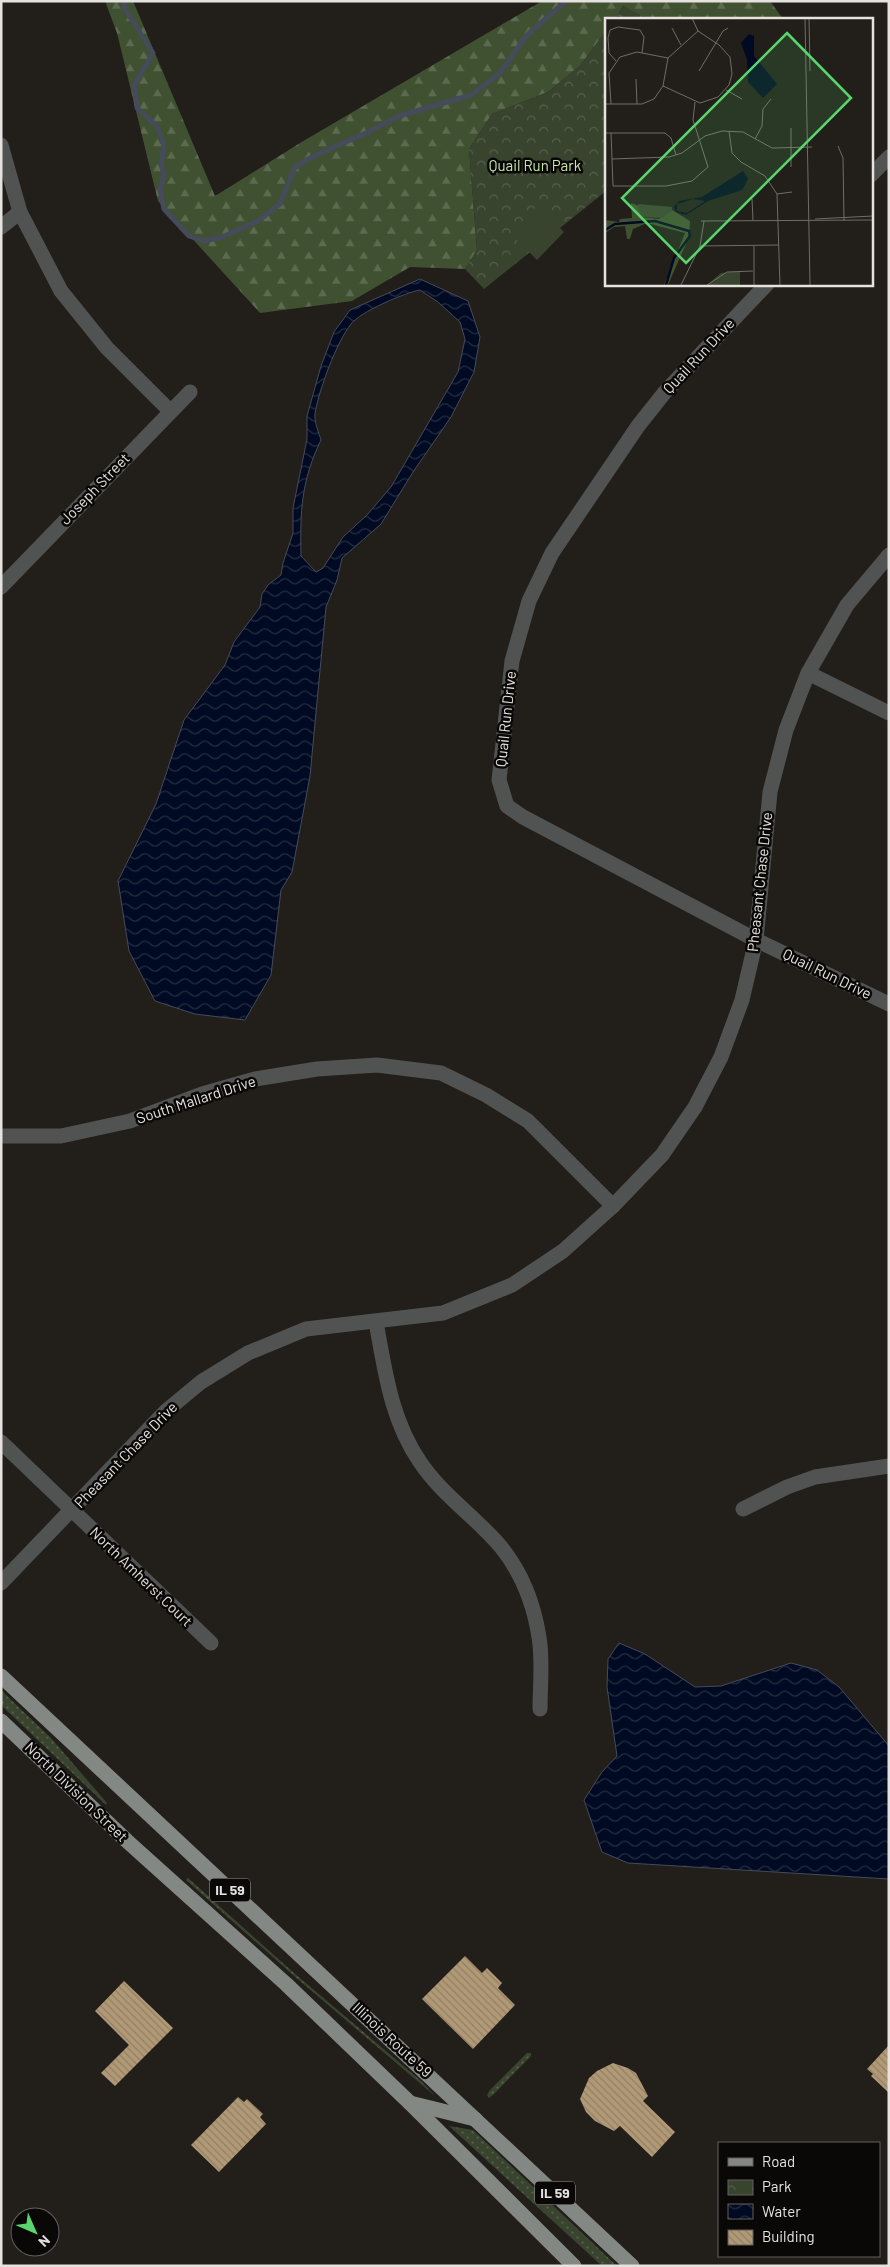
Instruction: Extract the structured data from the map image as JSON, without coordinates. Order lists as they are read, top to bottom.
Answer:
{
  "streets": {
    "main road": ["North Division Street", "IL 59", "Illinois Route 59"],
    "street": [
      "Quail Run Drive",
      "Joseph Street",
      "Pheasant Chase Drive",
      "South Mallard Drive",
      "North Amherst Court"
    ]
  },
  "crossings": [
    ["Quail Run Drive", "Pheasant Chase Drive"],
    ["Pheasant Chase Drive", "South Mallard Drive"],
    ["Pheasant Chase Drive", "North Amherst Court"],
    ["North Division Street", "IL 59"],
    ["North Division Street", "Illinois Route 59"]
  ],
  "parks": ["Quail Run Park"],
  "legend": [
    "Road",
    "Park",
    "Water",
    "Building"
  ],
  "north": "bottom right"
}
